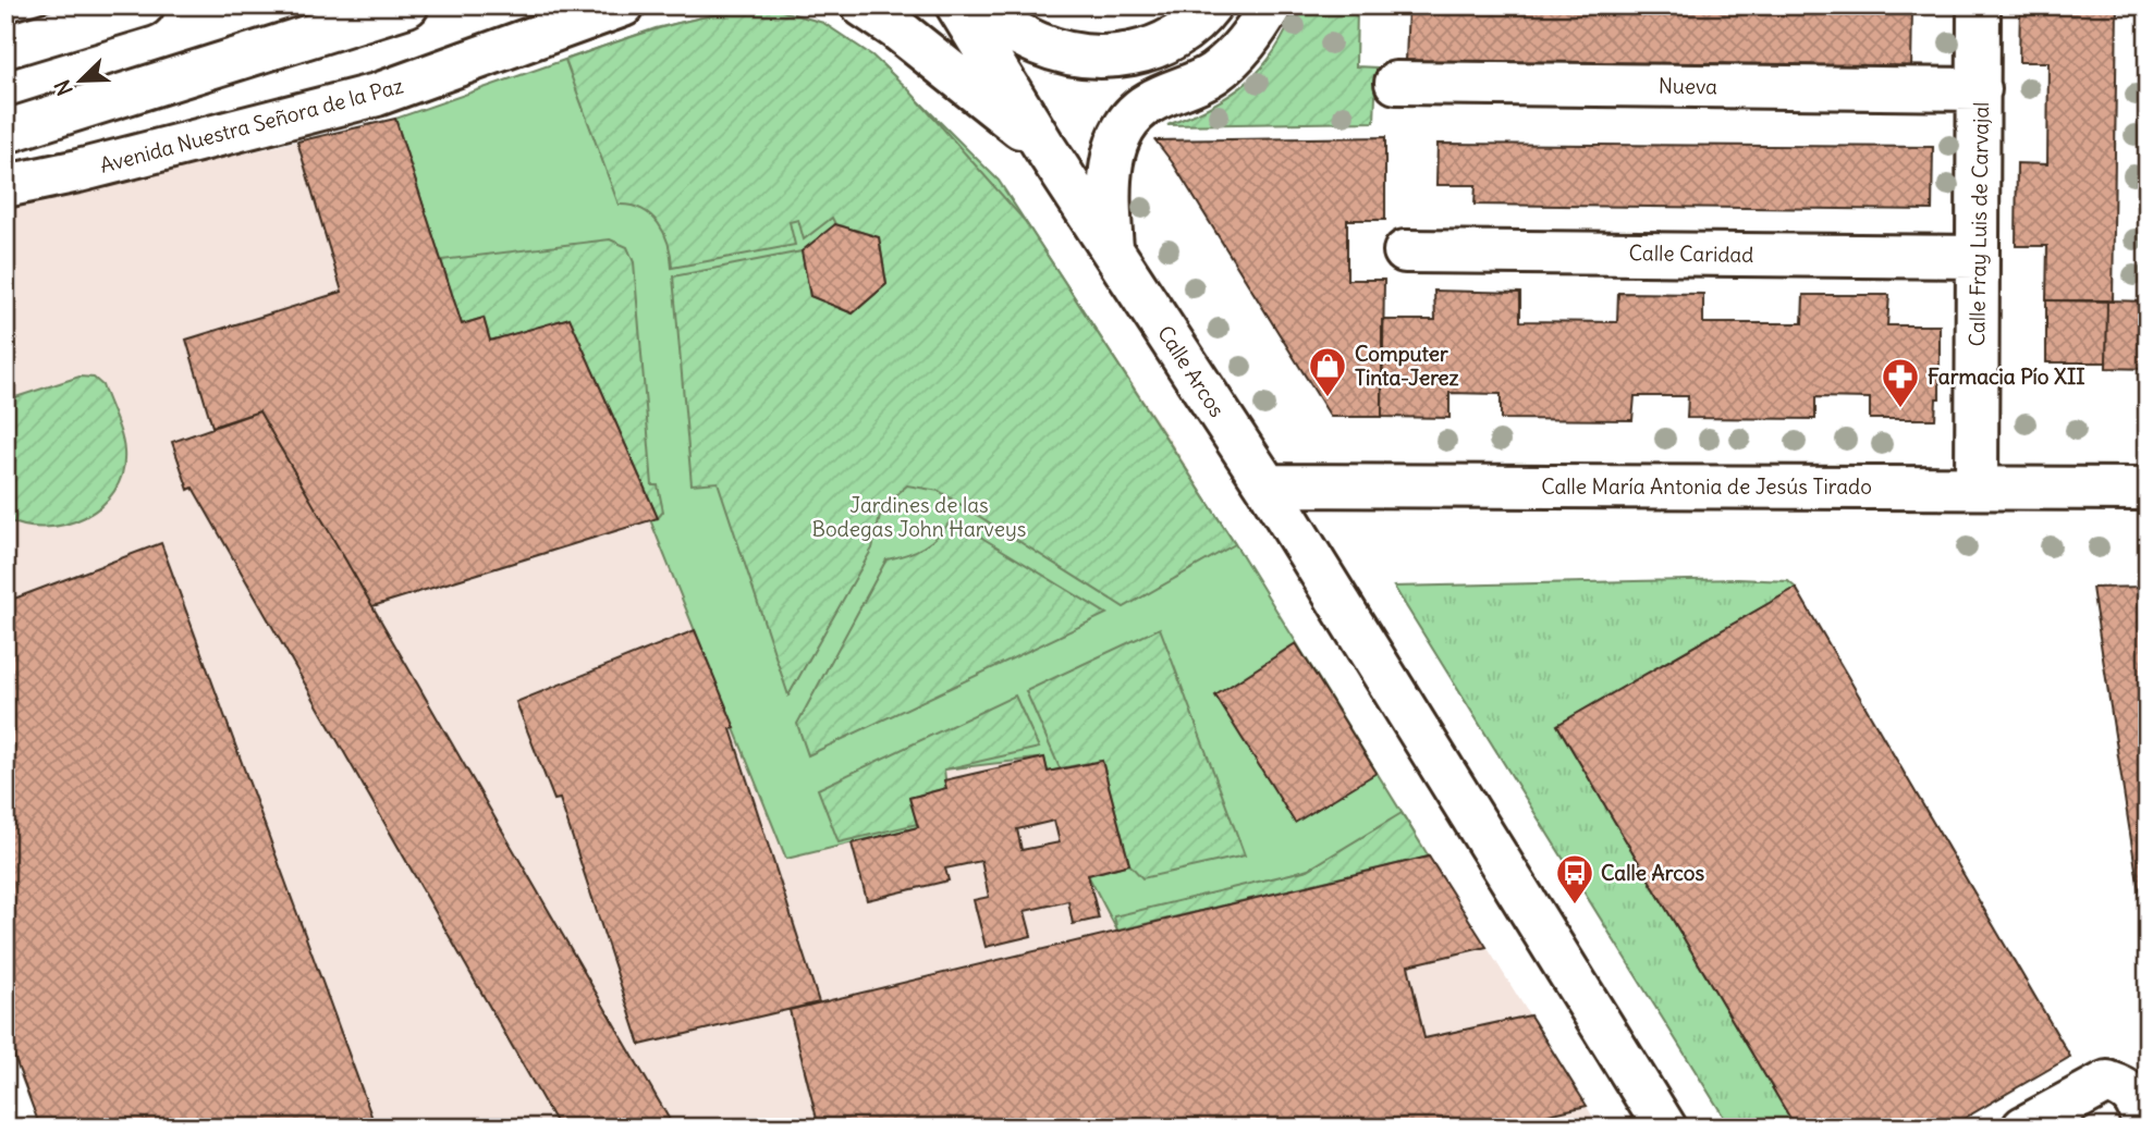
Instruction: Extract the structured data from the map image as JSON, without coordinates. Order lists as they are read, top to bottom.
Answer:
{
  "streets": {
    "street": [
      "Nueva",
      "Avenida Nuestra Señora de la Paz",
      "Calle Fray Luis de Carvajal",
      "Calle Caridad",
      "Calle Arcos",
      "Calle María Antonia de Jesús Tirado"
    ]
  },
  "crossings": [
    ["Nueva", "Calle Fray Luis de Carvajal"],
    ["Calle Fray Luis de Carvajal", "Calle Caridad"],
    ["Calle Fray Luis de Carvajal", "Calle María Antonia de Jesús Tirado"],
    ["Calle Arcos", "Calle María Antonia de Jesús Tirado"]
  ],
  "parks": ["Jardines de las Bodegas John Harveys"],
  "places": {
    "shop": ["Computer Tinta-Jerez"],
    "pharmacy": ["Farmacia Pío XII"],
    "bus stop": ["Calle Arcos"]
  },
  "north": "bottom left"
}
